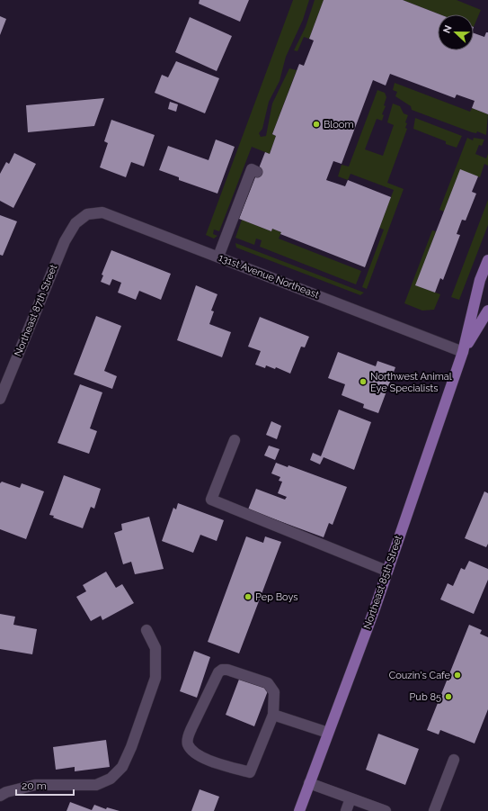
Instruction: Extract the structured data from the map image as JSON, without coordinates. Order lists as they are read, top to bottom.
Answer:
{
  "streets": {
    "main road": ["Northeast 85th Street"],
    "street": ["131st Avenue Northeast", "Northeast 87th Street"]
  },
  "crossings": [
    ["131st Avenue Northeast", "Northeast 87th Street"],
    ["131st Avenue Northeast", "Northeast 85th Street"]
  ],
  "places": [
    "Bloom",
    "Northwest Animal Eye Specialists",
    "Pep Boys",
    "Couzin's Cafe",
    "Pub 85"
  ],
  "scale_bar": "20 m",
  "north": "left"
}
